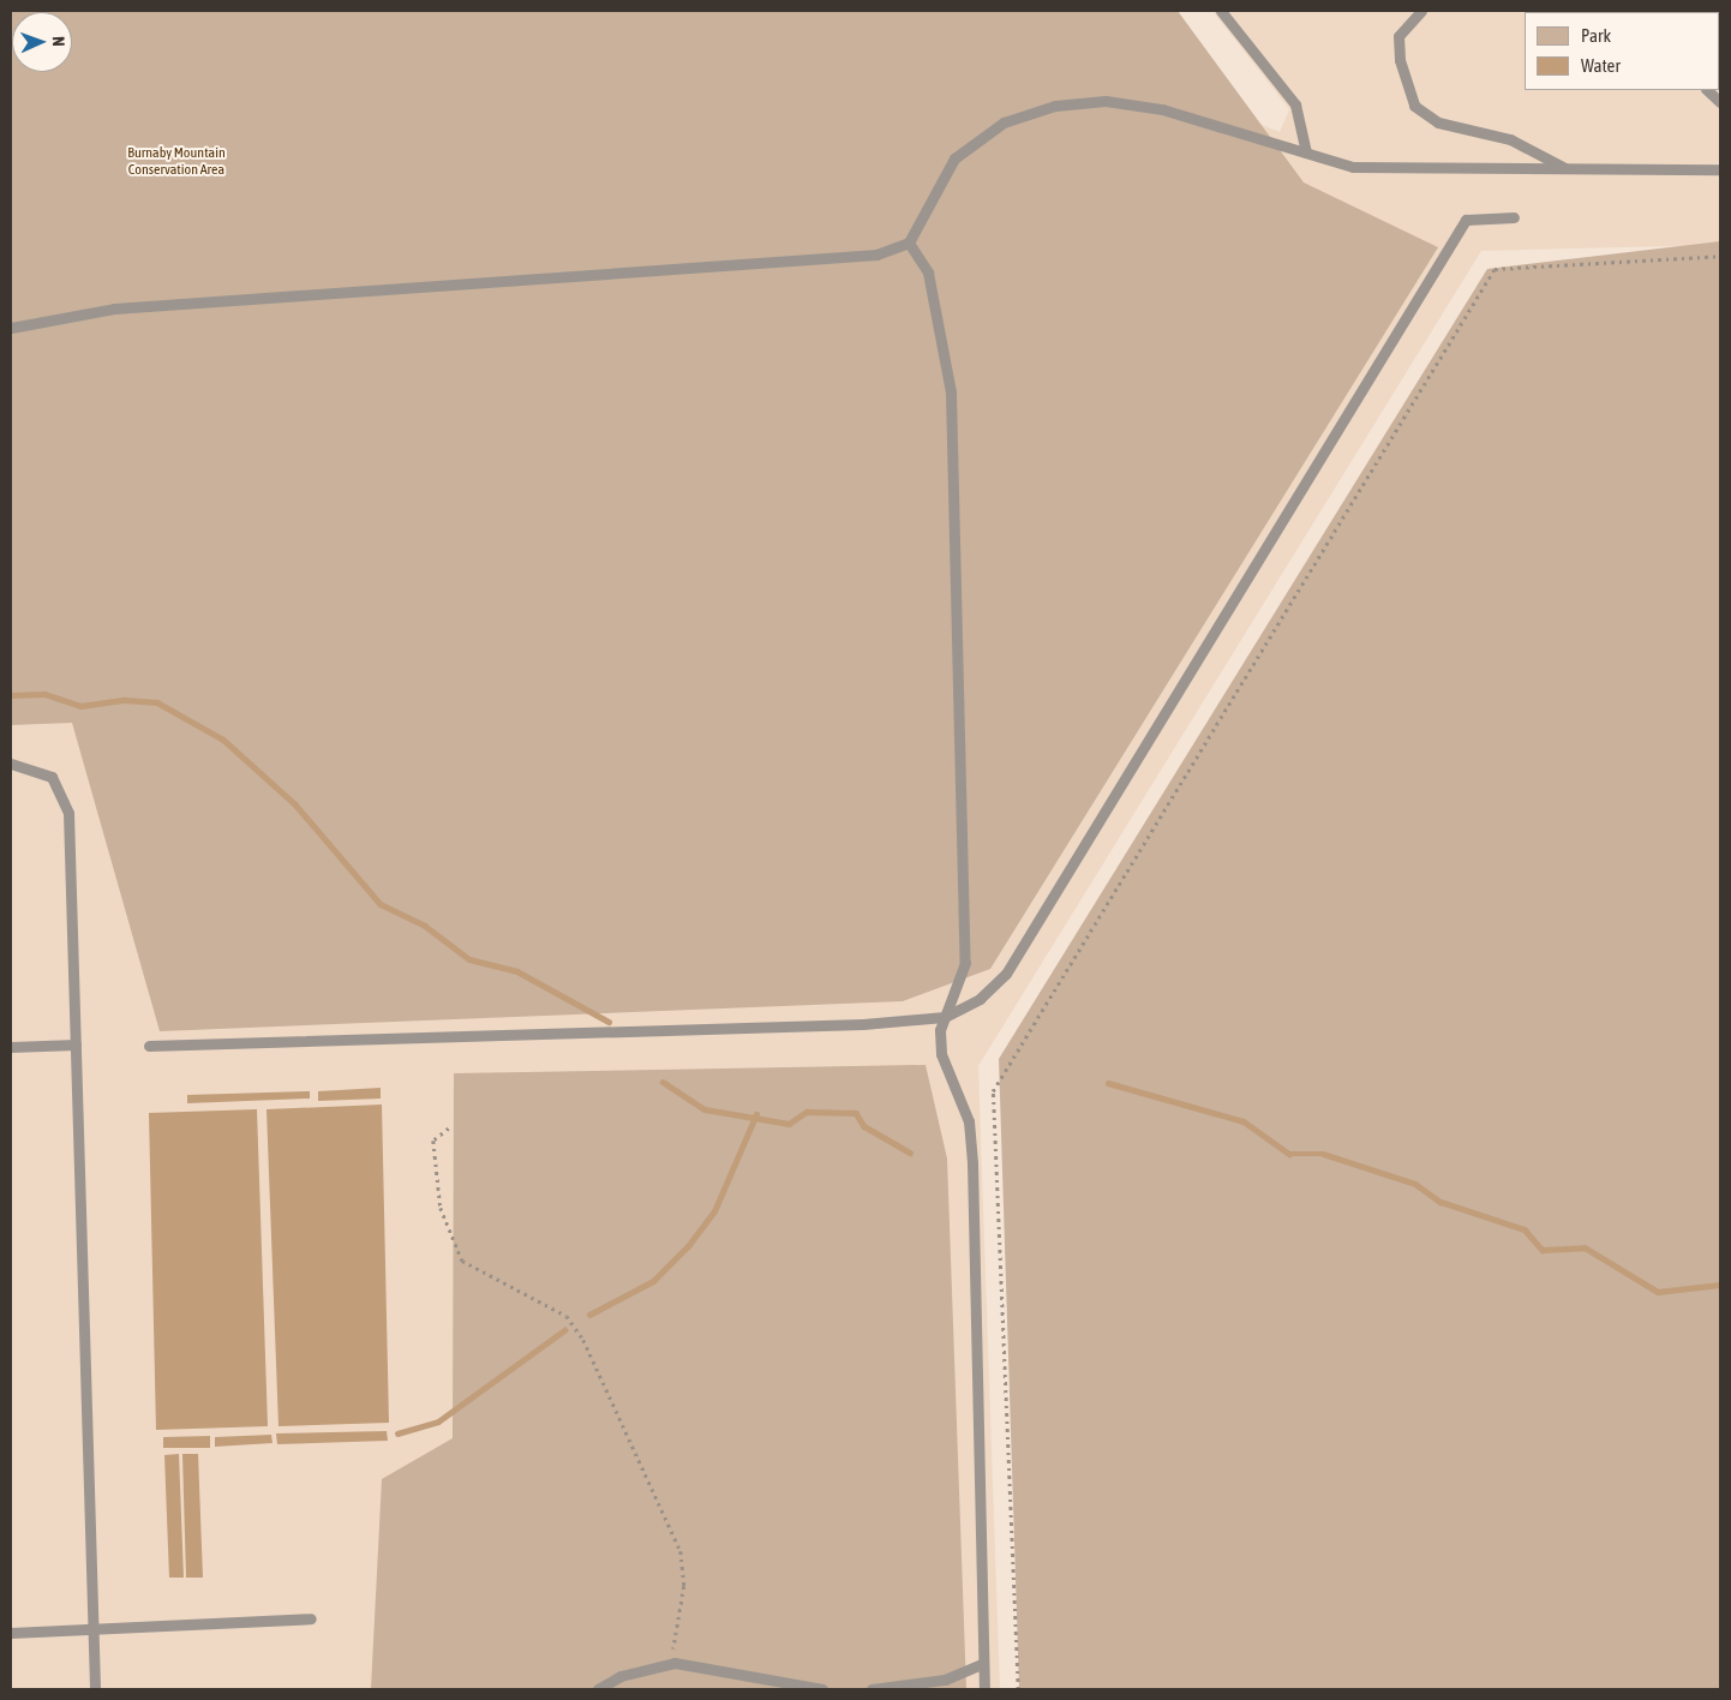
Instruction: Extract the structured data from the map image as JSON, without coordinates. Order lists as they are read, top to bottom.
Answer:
{
  "parks": ["Burnaby Mountain Conservation Area"],
  "legend": ["Park", "Water"],
  "north": "right"
}
